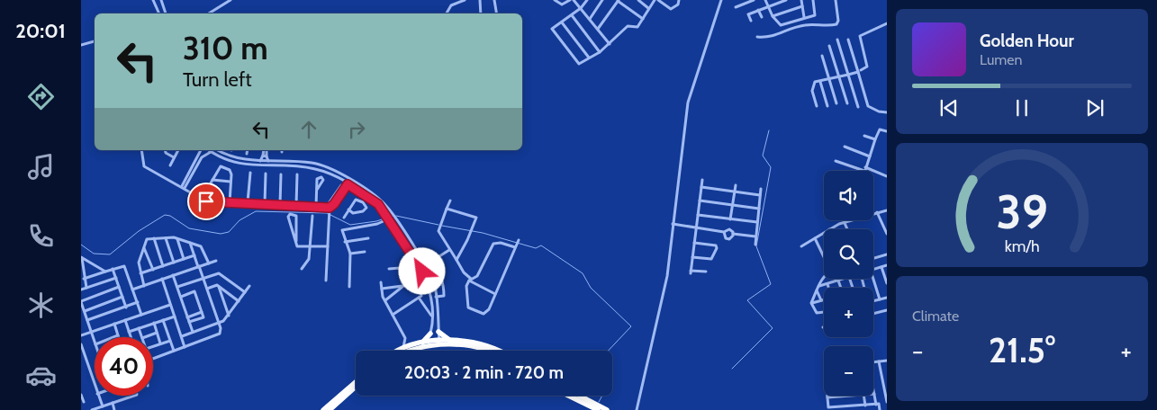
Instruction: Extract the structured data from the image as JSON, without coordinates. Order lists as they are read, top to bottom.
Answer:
{
  "page": {
    "tabs": "20:01",
    "turn": ["310 m", "Turn left"],
    "song": ["Golden Hour", "Lumen"],
    "map_buttons": ["+", "−"],
    "tile": "Climate",
    "heat": ["−", "21.5°", "+"],
    "limit": "40",
    "trip": "20:03 · 2 min · 720 m",
    "gauge": ["39", "km/h"]
  }
}
